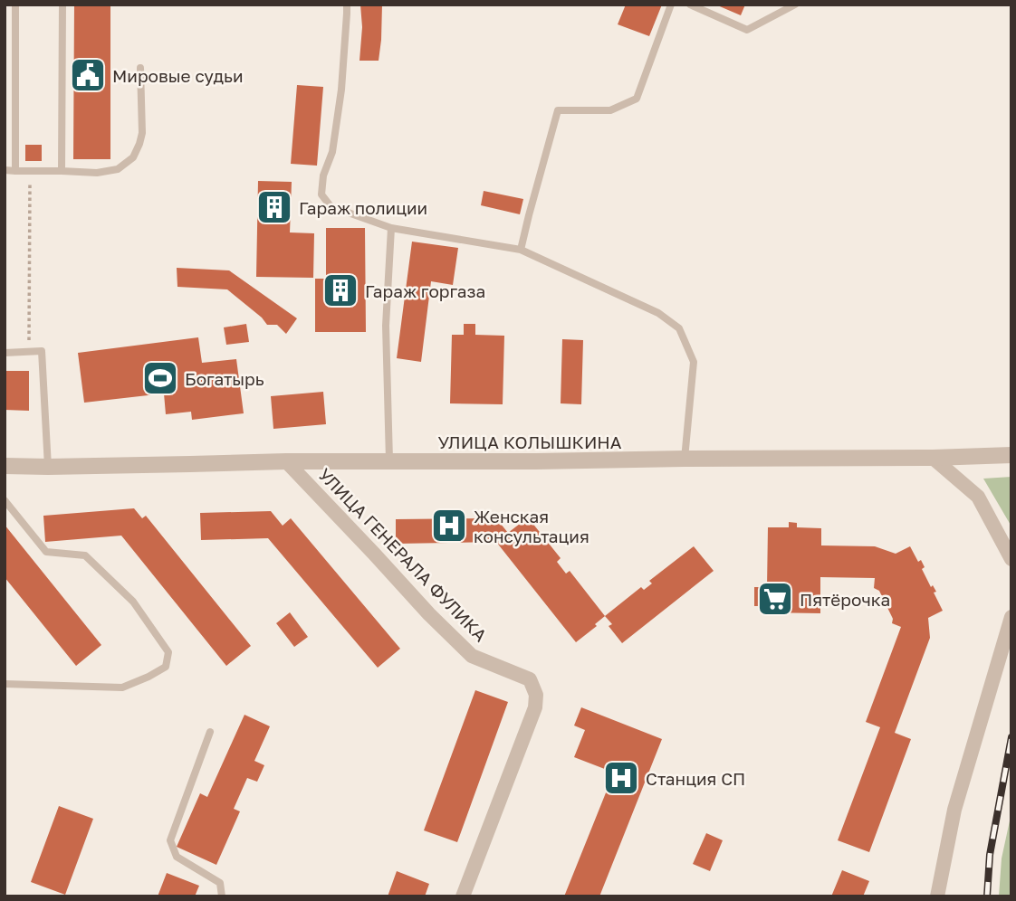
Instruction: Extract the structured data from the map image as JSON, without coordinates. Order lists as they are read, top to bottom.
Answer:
{
  "streets": {
    "street": ["УЛИЦА КОЛЫШКИНА", "УЛИЦА ГЕНЕРАЛА ФУЛИКА"]
  },
  "crossings": [
    ["УЛИЦА КОЛЫШКИНА", "УЛИЦА ГЕНЕРАЛА ФУЛИКА"]
  ],
  "places": {
    "public building": ["Мировые судьи"],
    "building": ["Гараж полиции", "Гараж горгаза"],
    "sports": ["Богатырь"],
    "hospital": ["Женская консультация", "Станция СП"],
    "supermarket": ["Пятёрочка"]
  }
}
